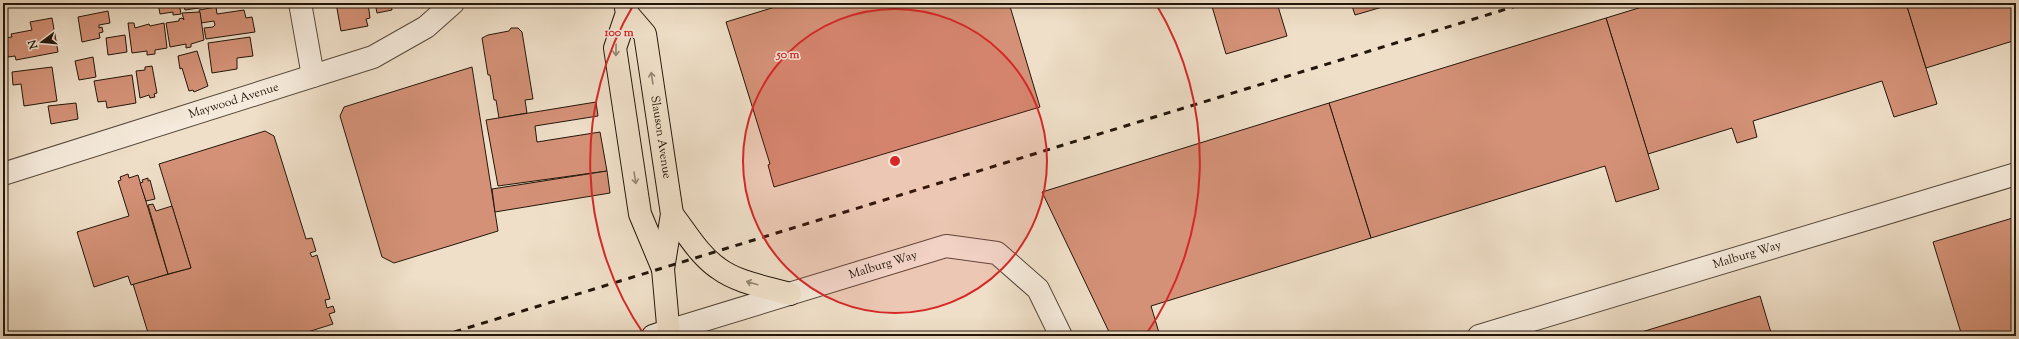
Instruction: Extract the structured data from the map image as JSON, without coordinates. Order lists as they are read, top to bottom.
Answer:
{
  "streets": {
    "main road": ["Slauson Avenue"],
    "street": ["Maywood Avenue", "Malburg Way"]
  },
  "crossings": [
    ["Slauson Avenue", "Malburg Way"]
  ],
  "north": "left",
  "rings": ["100 m", "50 m"]
}
